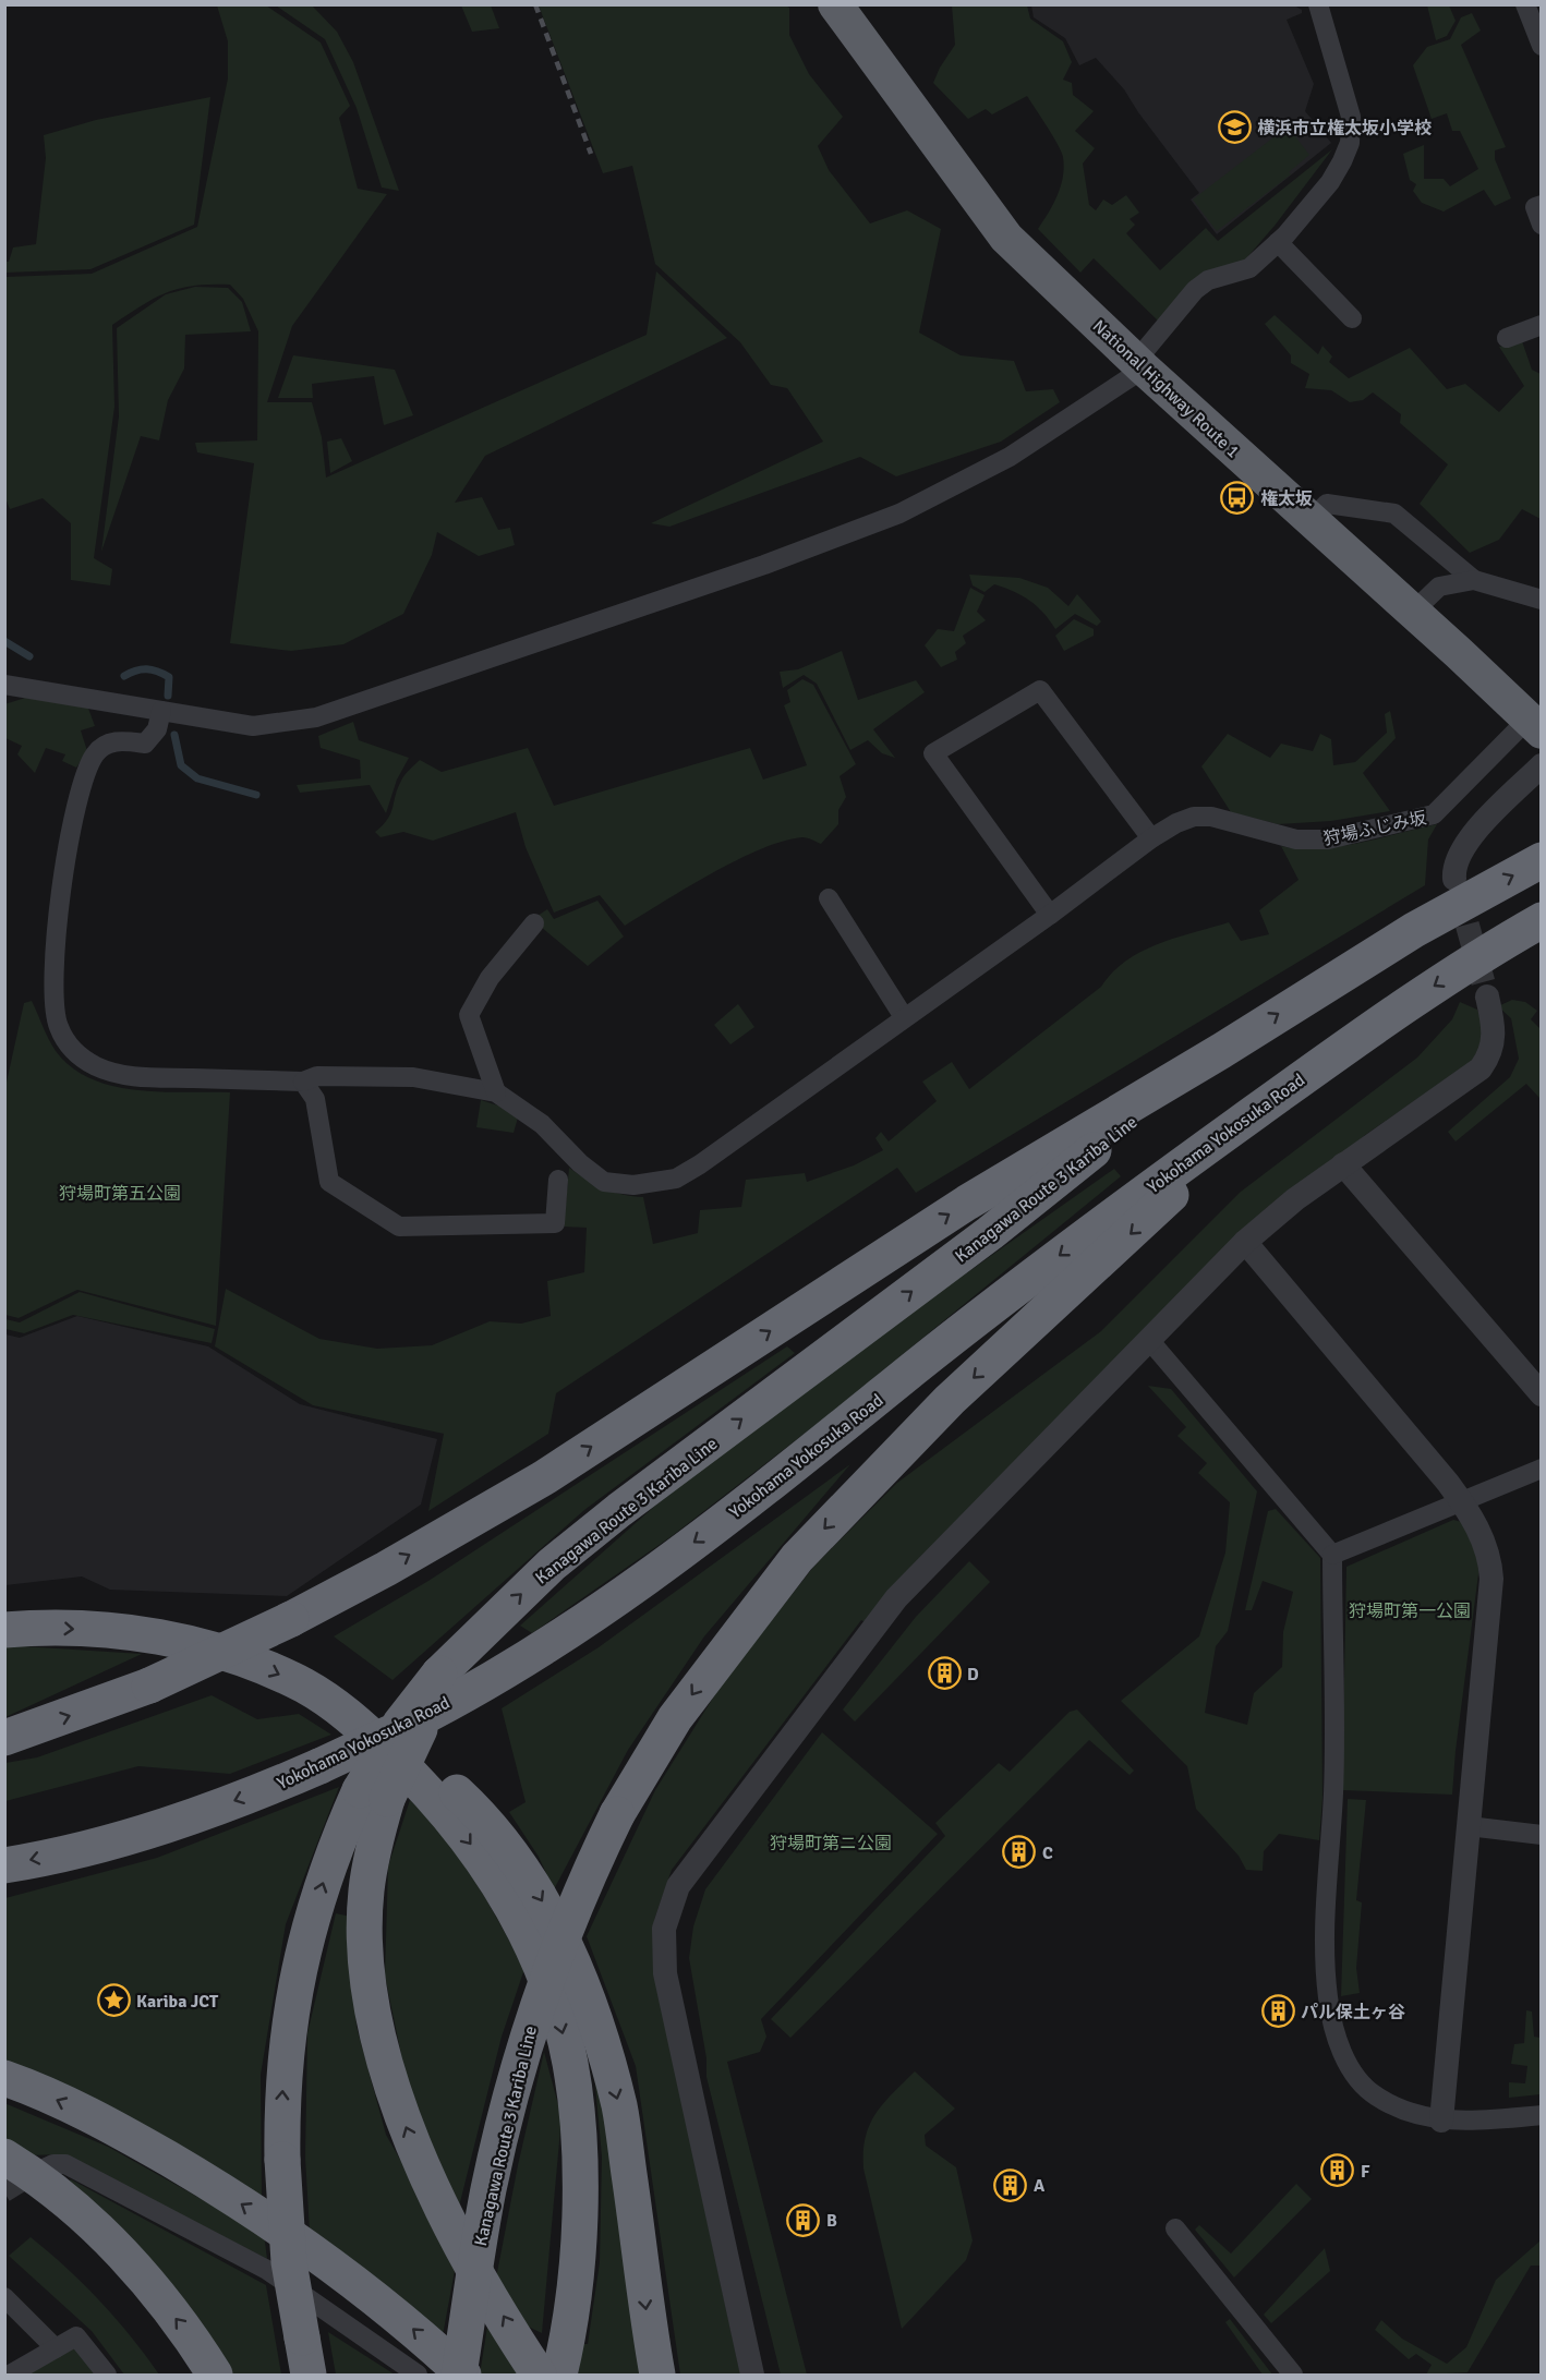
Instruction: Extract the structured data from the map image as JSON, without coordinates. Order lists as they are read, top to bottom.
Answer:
{
  "streets": {
    "highway": ["National Highway Route 1", "Yokohama Yokosuka Road", "Kanagawa Route 3 Kariba Line"],
    "street": ["狩場ふじみ坂"]
  },
  "crossings": [
    ["National Highway Route 1", "狩場ふじみ坂"],
    ["Yokohama Yokosuka Road", "Kanagawa Route 3 Kariba Line"]
  ],
  "parks": ["狩場町第五公園", "狩場町第一公園", "狩場町第ニ公園"],
  "places": {
    "school or university": ["横浜市立権太坂小学校"],
    "bus stop": ["権太坂"],
    "building": [
      "D",
      "C",
      "パル保土ヶ谷",
      "F",
      "A",
      "B"
    ],
    "place": ["Kariba JCT"]
  }
}
